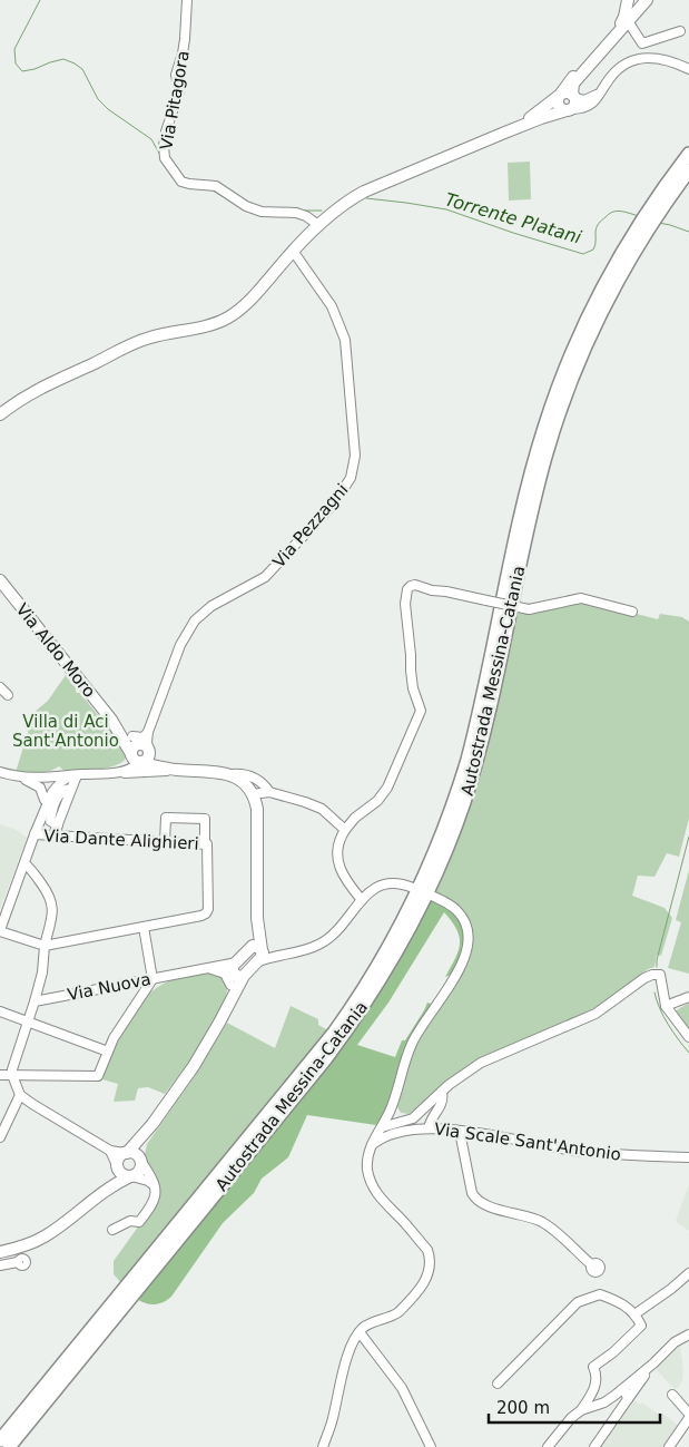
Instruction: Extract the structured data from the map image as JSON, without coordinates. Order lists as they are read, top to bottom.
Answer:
{
  "streets": {
    "highway": ["Autostrada Messina-Catania"],
    "main road": ["Via Aldo Moro"],
    "street": [
      "Via Pitagora",
      "Via Pezzagni",
      "Via Dante Alighieri",
      "Via Nuova",
      "Via Scale Sant'Antonio"
    ]
  },
  "water": ["Torrente Platani"],
  "parks": ["Villa di Aci Sant'Antonio"],
  "scale_bar": "200 m"
}
